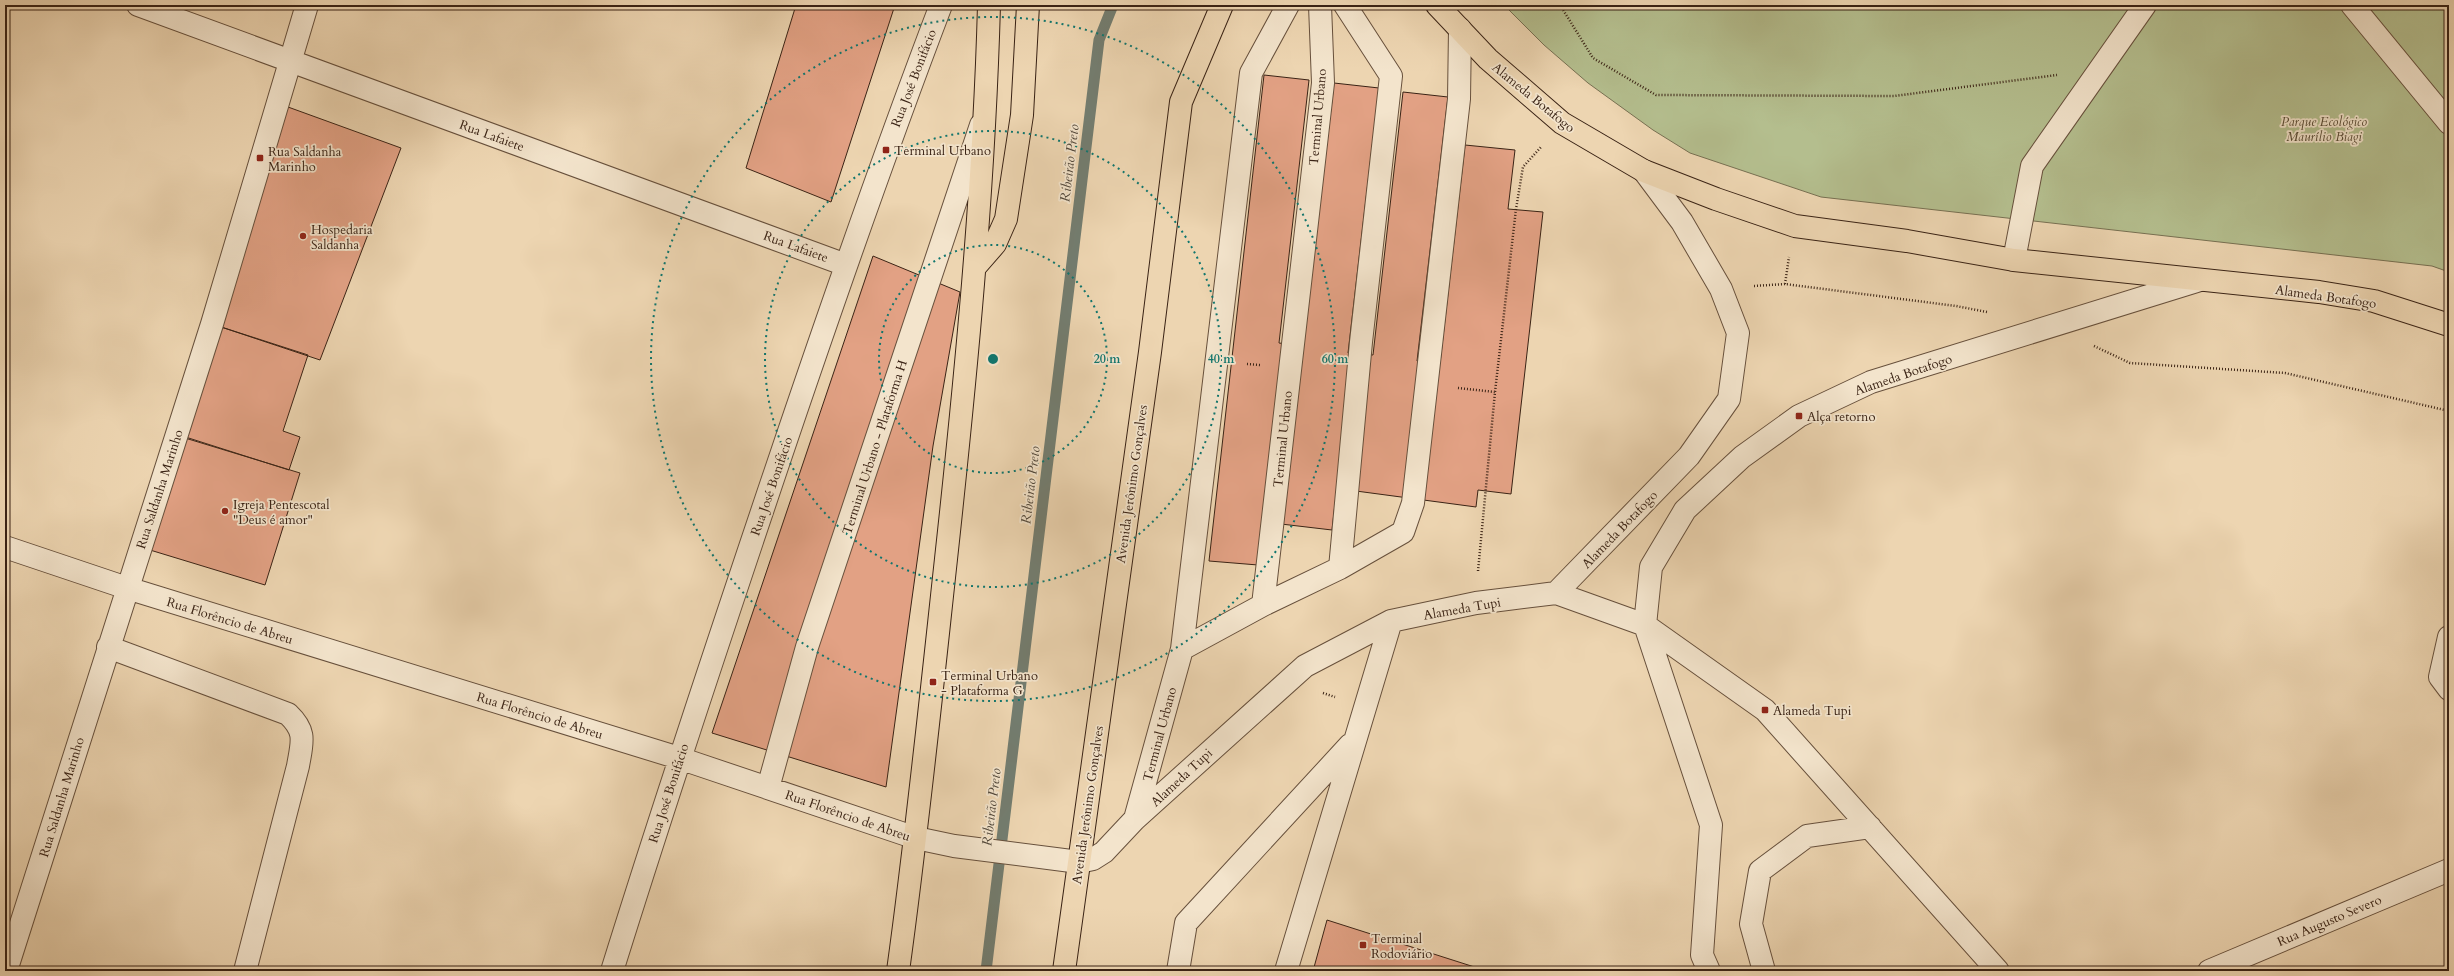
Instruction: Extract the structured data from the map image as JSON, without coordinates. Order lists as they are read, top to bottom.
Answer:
{
  "streets": {
    "main road": ["Alameda Botafogo", "Avenida Jerônimo Gonçalves"],
    "street": [
      "Rua José Bonifácio",
      "Terminal Urbano",
      "Rua Lafaiete",
      "Terminal Urbano - Plataforma H",
      "Rua Saldanha Marinho",
      "Alameda Tupi",
      "Rua Florêncio de Abreu",
      "Rua Augusto Severo"
    ]
  },
  "crossings": [
    ["Rua José Bonifácio", "Rua Lafaiete"],
    ["Rua José Bonifácio", "Rua Florêncio de Abreu"],
    ["Alameda Botafogo", "Alameda Tupi"],
    ["Terminal Urbano", "Alameda Tupi"],
    ["Rua Lafaiete", "Rua Saldanha Marinho"],
    ["Terminal Urbano - Plataforma H", "Rua Florêncio de Abreu"],
    ["Avenida Jerônimo Gonçalves", "Alameda Tupi"],
    ["Avenida Jerônimo Gonçalves", "Rua Florêncio de Abreu"],
    ["Rua Saldanha Marinho", "Rua Florêncio de Abreu"],
    ["Alameda Tupi", "Rua Florêncio de Abreu"]
  ],
  "water": ["Ribeirão Preto"],
  "parks": ["Parque Ecológico Maurílio Biagi"],
  "places": {
    "transit": [
      "Terminal Urbano",
      "Rua Saldanha Marinho",
      "Alça retorno",
      "Terminal Urbano - Plataforma G",
      "Alameda Tupi",
      "Terminal Rodoviário"
    ],
    "other": ["Hospedaria Saldanha", "Igreja Pentescotal \"Deus é amor\""]
  },
  "rings": ["20 m", "40 m", "60 m"]
}
